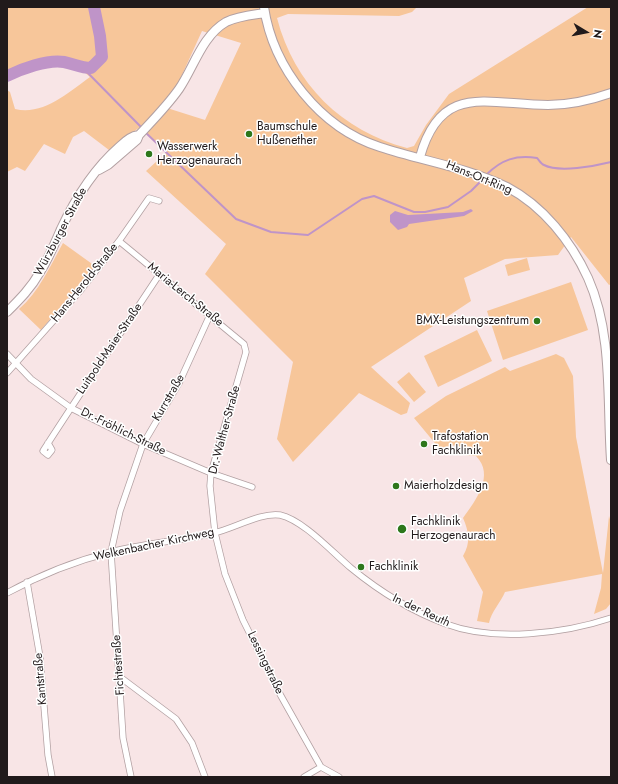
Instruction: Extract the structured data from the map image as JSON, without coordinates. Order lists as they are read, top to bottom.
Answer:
{
  "streets": {
    "main road": ["Hans-Ort-Ring", "Würzburger Straße"],
    "street": [
      "Hans-Herold-Straße",
      "Maria-Lerch-Straße",
      "Luitpold-Maier-Straße",
      "Kurrstraße",
      "Dr.-Walther-Straße",
      "Dr.-Fröhlich-Straße",
      "Welkenbacher Kirchweg",
      "In der Reuth",
      "Lessingstraße",
      "Fichtestraße",
      "Kantstraße"
    ]
  },
  "crossings": [
    ["Hans-Ort-Ring", "Würzburger Straße"],
    ["Hans-Herold-Straße", "Maria-Lerch-Straße"],
    ["Hans-Herold-Straße", "Dr.-Fröhlich-Straße"],
    ["Maria-Lerch-Straße", "Luitpold-Maier-Straße"],
    ["Maria-Lerch-Straße", "Kurrstraße"],
    ["Maria-Lerch-Straße", "Dr.-Walther-Straße"],
    ["Luitpold-Maier-Straße", "Dr.-Fröhlich-Straße"],
    ["Kurrstraße", "Dr.-Fröhlich-Straße"],
    ["Kurrstraße", "Welkenbacher Kirchweg"],
    ["Kurrstraße", "Fichtestraße"],
    ["Dr.-Walther-Straße", "Dr.-Fröhlich-Straße"],
    ["Dr.-Walther-Straße", "Welkenbacher Kirchweg"],
    ["Dr.-Walther-Straße", "Lessingstraße"],
    ["Welkenbacher Kirchweg", "In der Reuth"],
    ["Welkenbacher Kirchweg", "Lessingstraße"],
    ["Welkenbacher Kirchweg", "Fichtestraße"],
    ["Welkenbacher Kirchweg", "Kantstraße"]
  ],
  "places": [
    "Baumschule Hußenether",
    "Wasserwerk Herzogenaurach",
    "BMX-Leistungszentrum",
    "Trafostation Fachklinik",
    "Maierholzdesign",
    "Fachklinik Herzogenaurach",
    "Fachklinik"
  ],
  "north": "right"
}
